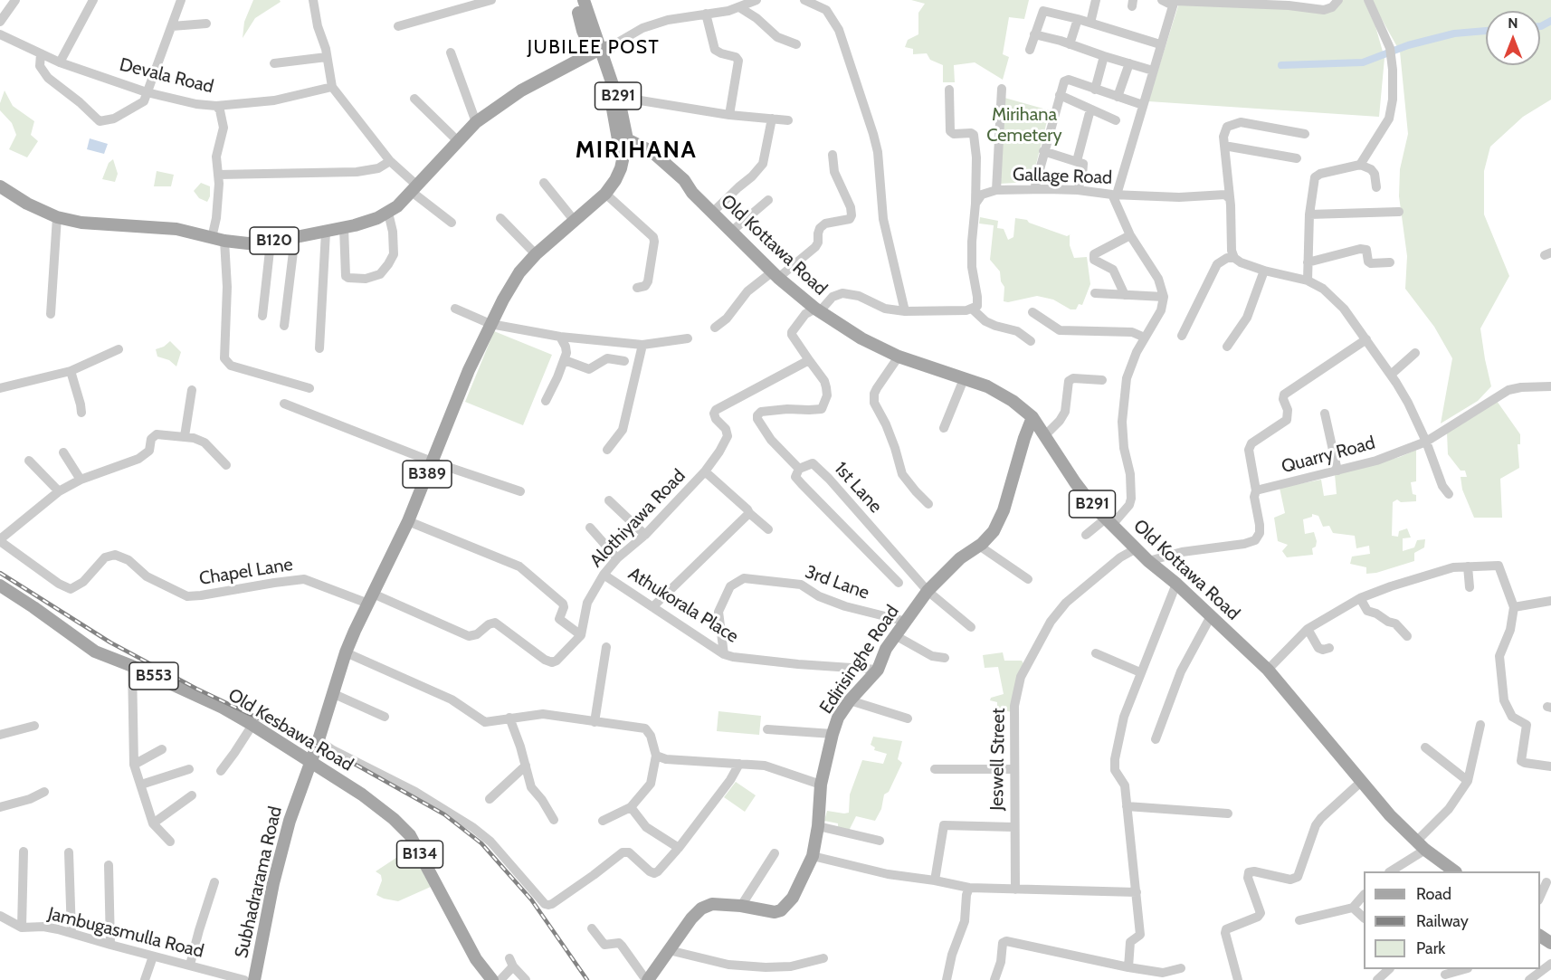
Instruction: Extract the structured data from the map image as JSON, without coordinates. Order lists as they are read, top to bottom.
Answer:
{
  "streets": {
    "main road": [
      "B291",
      "B120",
      "Old Kottawa Road",
      "B389",
      "Edirisinghe Road",
      "B553",
      "Old Kesbawa Road",
      "B134",
      "Subhadrarama Road"
    ],
    "street": [
      "Devala Road",
      "Gallage Road",
      "Quarry Road",
      "1st Lane",
      "Alothiyawa Road",
      "Chapel Lane",
      "3rd Lane",
      "Athukorala Place",
      "Jeswell Street",
      "Jambugasmulla Road"
    ]
  },
  "crossings": [
    ["B291", "B120"],
    ["B291", "Old Kottawa Road"],
    ["B291", "B389"],
    ["Old Kottawa Road", "B389"],
    ["Old Kottawa Road", "Edirisinghe Road"],
    ["Old Kottawa Road", "Jeswell Street"],
    ["B389", "Chapel Lane"],
    ["B389", "Old Kesbawa Road"],
    ["B389", "Subhadrarama Road"],
    ["1st Lane", "Edirisinghe Road"],
    ["Alothiyawa Road", "Athukorala Place"],
    ["3rd Lane", "Athukorala Place"],
    ["3rd Lane", "Edirisinghe Road"],
    ["Athukorala Place", "Edirisinghe Road"],
    ["Old Kesbawa Road", "Subhadrarama Road"]
  ],
  "districts": ["JUBILEE POST", "MIRIHANA"],
  "parks": ["Mirihana Cemetery"],
  "legend": ["Road", "Railway", "Park"],
  "north": "top"
}
